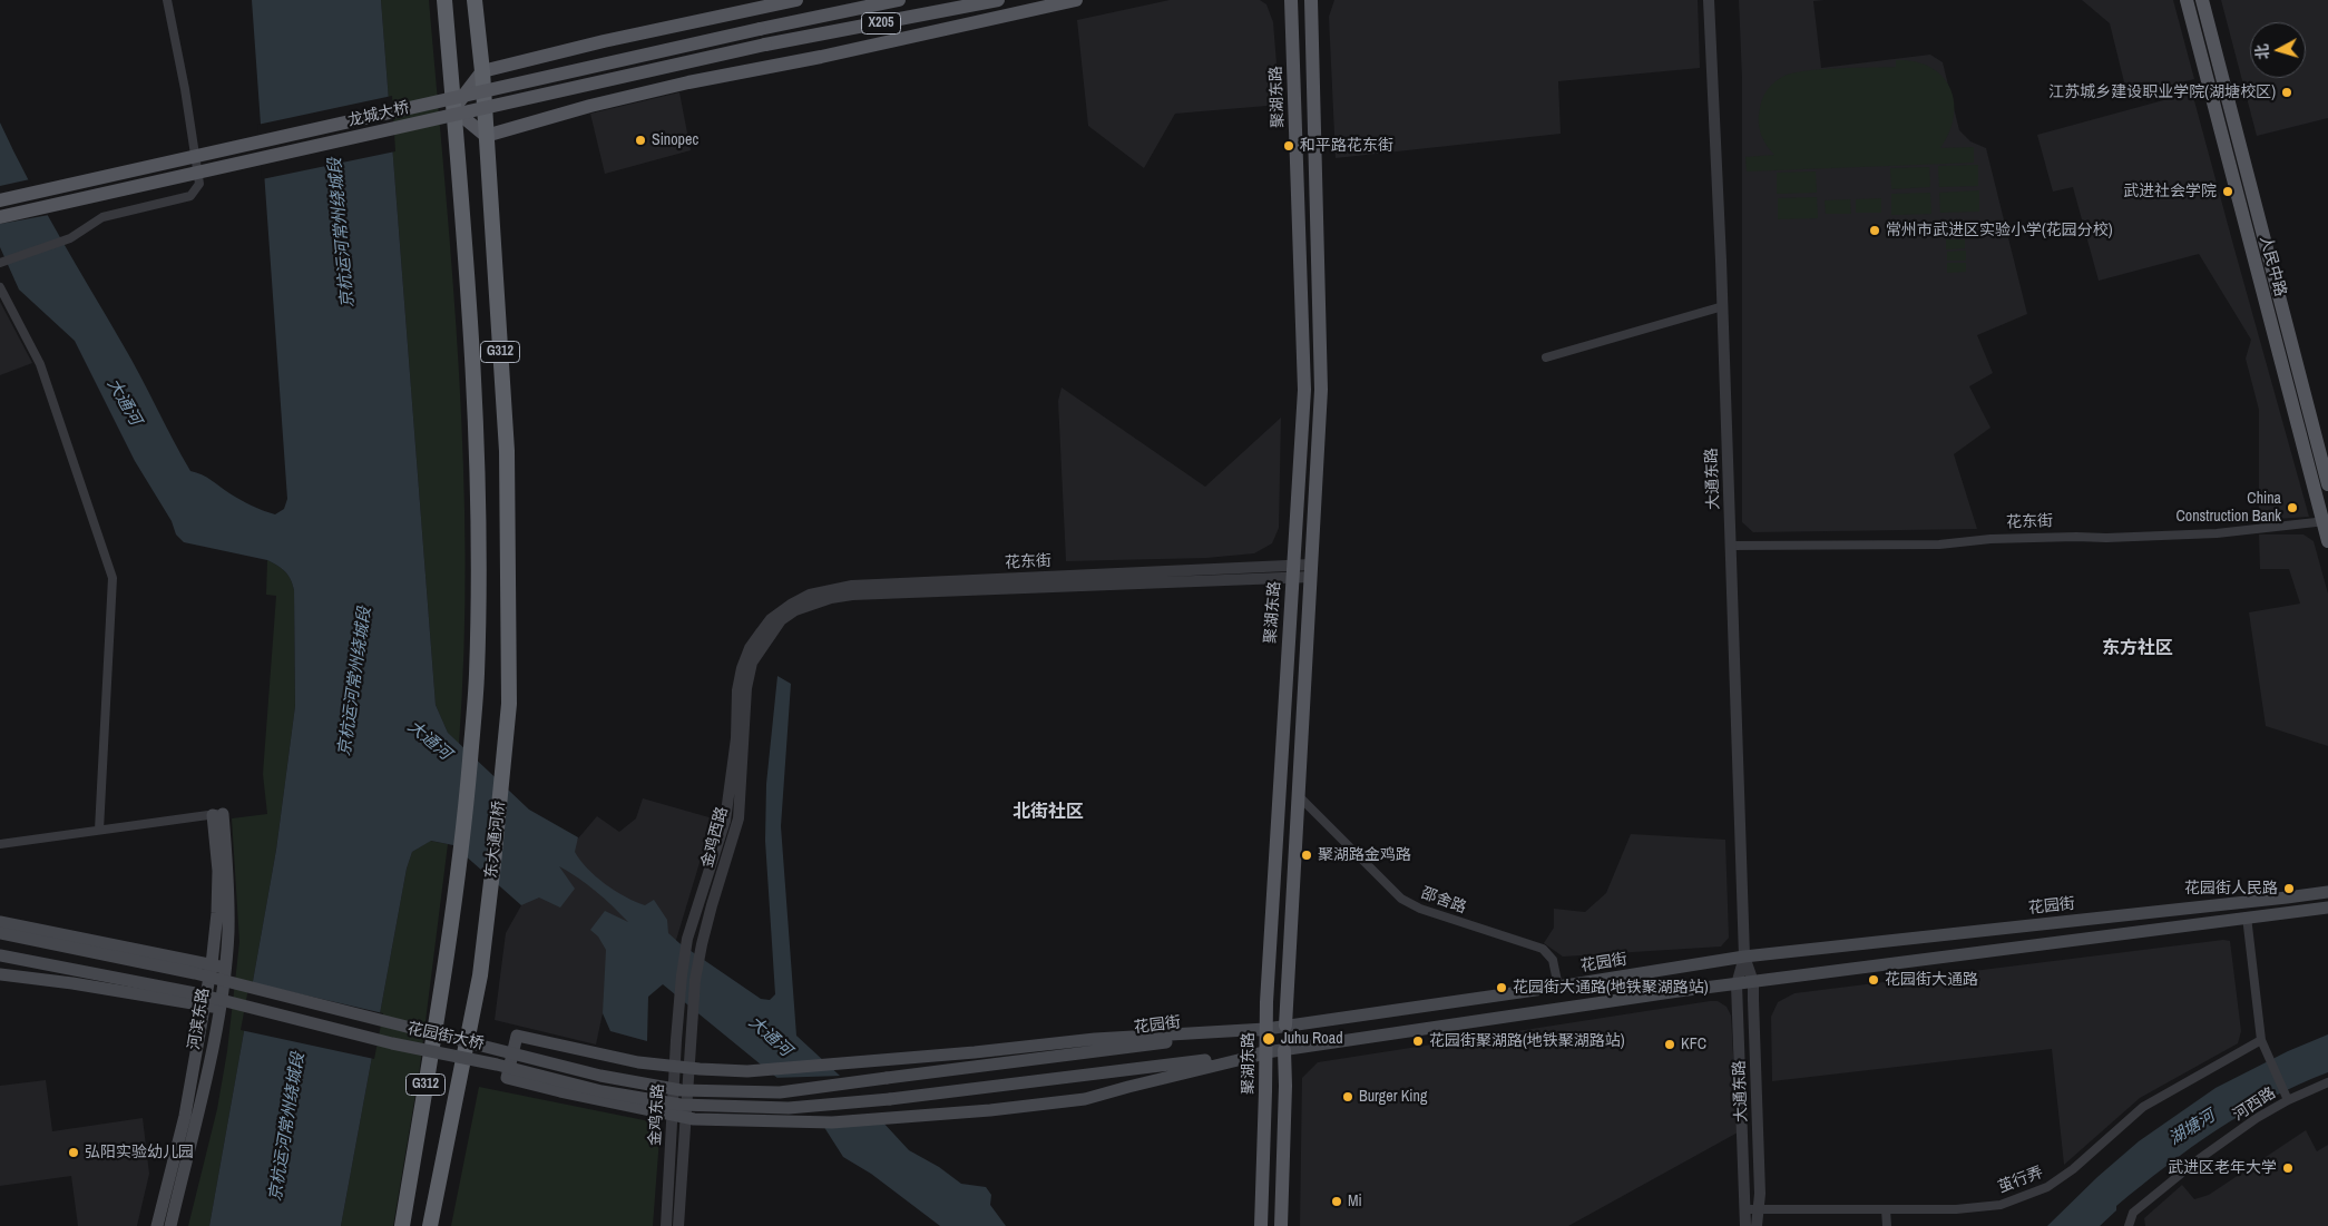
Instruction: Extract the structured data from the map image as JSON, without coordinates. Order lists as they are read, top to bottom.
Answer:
{
  "streets": {
    "highway": ["G312", "东大通河桥"],
    "main road": [
      "X205",
      "聚湖东路",
      "龙城大桥",
      "人民中路",
      "花园街",
      "河滨东路",
      "花园街大桥"
    ],
    "street": [
      "大通东路",
      "花东街",
      "金鸡西路",
      "邵舍路",
      "河西路",
      "金鸡东路",
      "茧行弄"
    ]
  },
  "crossings": [
    ["聚湖东路", "花东街"],
    ["聚湖东路", "花园街"],
    ["聚湖东路", "花园街大桥"],
    ["人民中路", "花东街"],
    ["G312", "东大通河桥"],
    ["大通东路", "花东街"],
    ["大通东路", "花园街"],
    ["大通东路", "茧行弄"],
    ["花东街", "金鸡西路"],
    ["金鸡西路", "金鸡东路"],
    ["邵舍路", "花园街"],
    ["花园街", "花园街大桥"]
  ],
  "districts": ["东方社区", "北街社区"],
  "water": ["京杭运河常州绕城段", "大通河", "湖塘河"],
  "places": [
    "江苏城乡建设职业学院(湖塘校区)",
    "Sinopec",
    "和平路花东街",
    "武进社会学院",
    "常州市武进区实验小学(花园分校)",
    "China Construction Bank",
    "聚湖路金鸡路",
    "花园街人民路",
    "花园街大通路",
    "花园街大通路(地铁聚湖路站)",
    "Juhu Road",
    "花园街聚湖路(地铁聚湖路站)",
    "KFC",
    "Burger King",
    "弘阳实验幼儿园",
    "武进区老年大学",
    "Mi"
  ],
  "north": "left"
}
